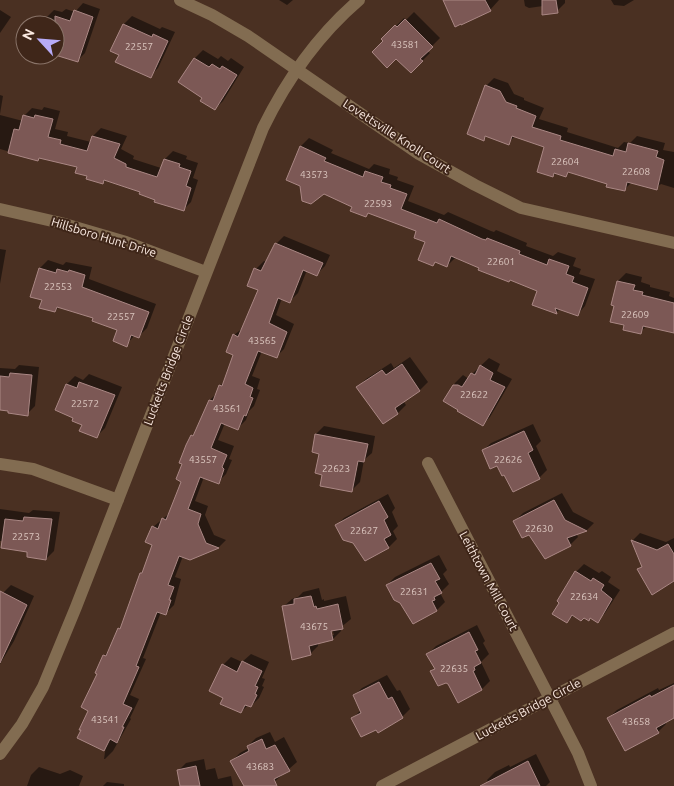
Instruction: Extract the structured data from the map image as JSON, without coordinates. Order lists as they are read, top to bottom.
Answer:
{
  "streets": {
    "street": [
      "Lovettsville Knoll Court",
      "Hillsboro Hunt Drive",
      "Lucketts Bridge Circle",
      "Leithtown Mill Court"
    ]
  },
  "crossings": [
    ["Lovettsville Knoll Court", "Lucketts Bridge Circle"],
    ["Hillsboro Hunt Drive", "Lucketts Bridge Circle"],
    ["Lucketts Bridge Circle", "Leithtown Mill Court"]
  ],
  "house_numbers": [
    "43581",
    "22557",
    "22604",
    "22608",
    "43573",
    "22593",
    "22601",
    "22553",
    "22609",
    "22557",
    "43565",
    "22622",
    "22572",
    "43561",
    "43557",
    "22626",
    "22623",
    "22630",
    "22627",
    "22573",
    "22631",
    "22634",
    "43675",
    "22635",
    "43541",
    "43658",
    "43683"
  ],
  "north": "top left"
}
